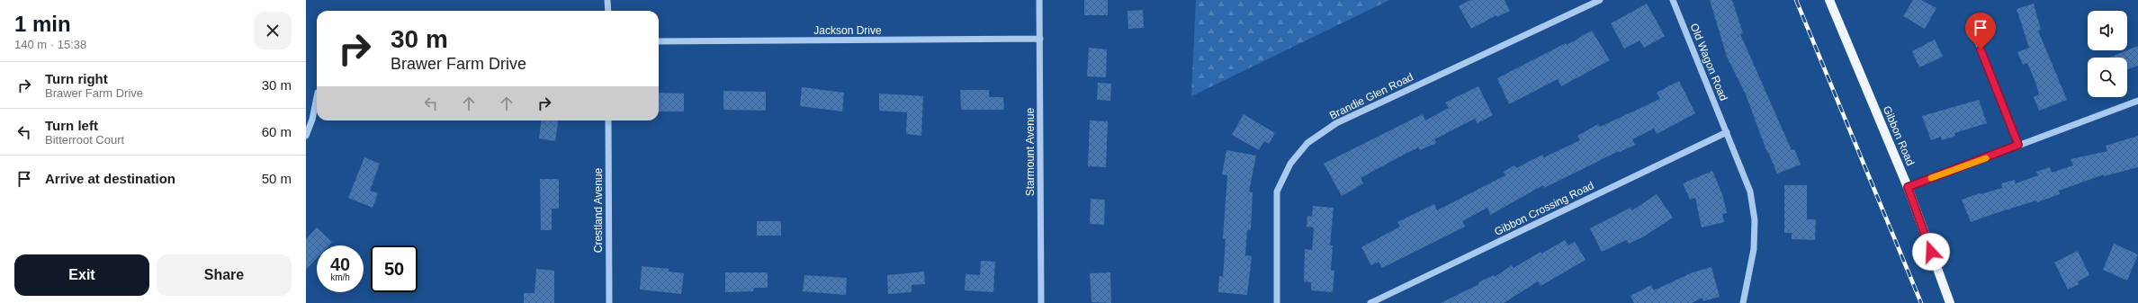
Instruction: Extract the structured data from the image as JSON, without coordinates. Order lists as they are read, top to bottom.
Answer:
{
  "streets": {
    "main road": ["Gibbon Road"],
    "street": [
      "Jackson Drive",
      "Old Wagon Road",
      "Brandie Glen Road",
      "Starmount Avenue",
      "Gibbon Crossing Road",
      "Crestland Avenue"
    ]
  },
  "crossings": [
    ["Jackson Drive", "Starmount Avenue"],
    ["Old Wagon Road", "Gibbon Crossing Road"]
  ],
  "page": {
    "heading": ["1 min", "140 m · 15:38"],
    "turn": ["30 m", "Brawer Farm Drive"],
    "list": [
      {
        "name": "Turn right",
        "note": "Brawer Farm Drive",
        "value": "30 m"
      },
      {
        "name": "Turn left",
        "note": "Bitterroot Court",
        "value": "60 m"
      },
      {
        "name": "Arrive at destination",
        "value": "50 m"
      }
    ],
    "speed": "40 km/h",
    "limit": "50",
    "buttons": ["Exit", "Share"]
  }
}
